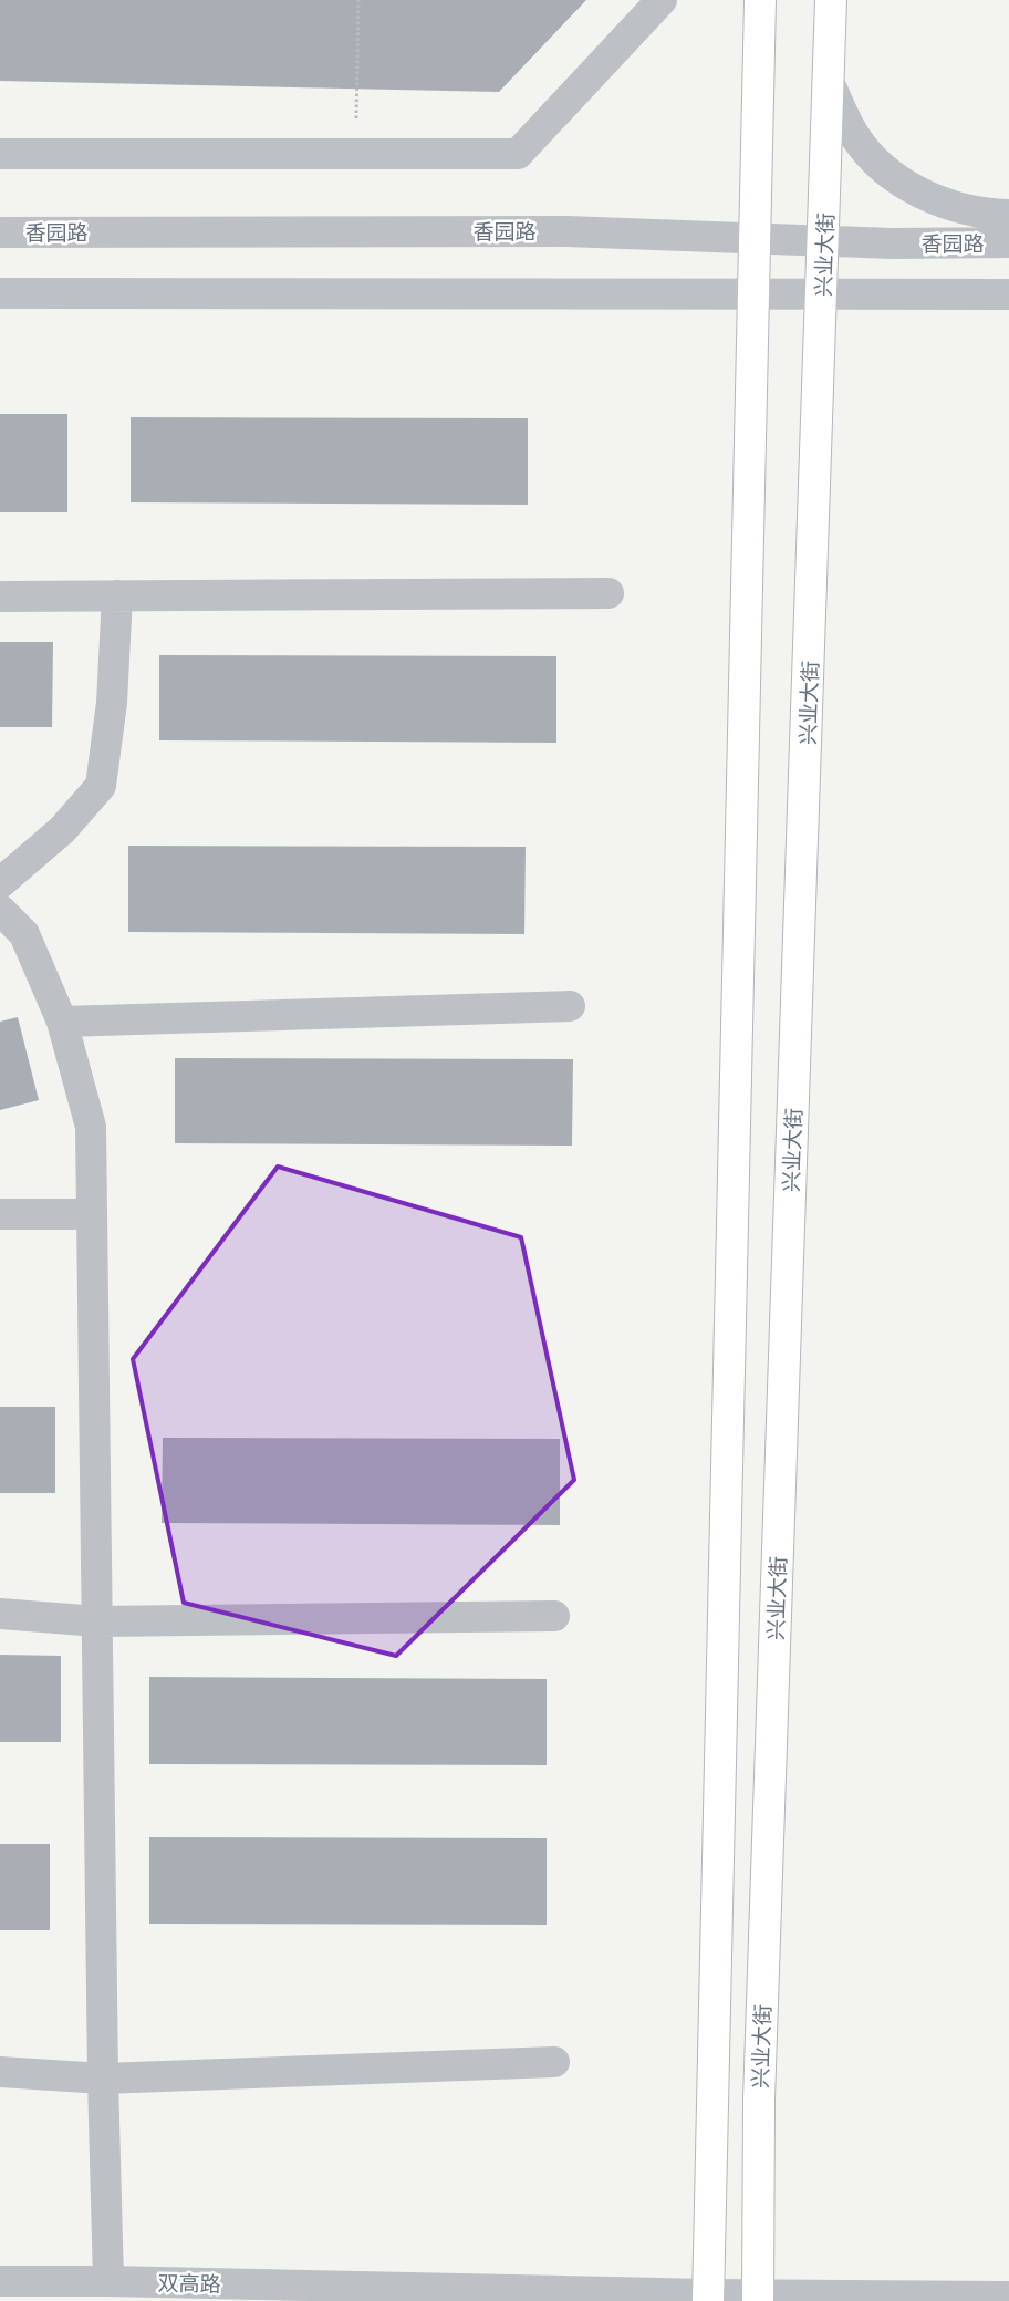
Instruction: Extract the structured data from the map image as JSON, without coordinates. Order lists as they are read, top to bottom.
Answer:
{
  "streets": {
    "main road": ["兴业大街"],
    "street": ["香园路", "双高路"]
  },
  "crossings": [
    ["香园路", "兴业大街"],
    ["兴业大街", "双高路"]
  ]
}
